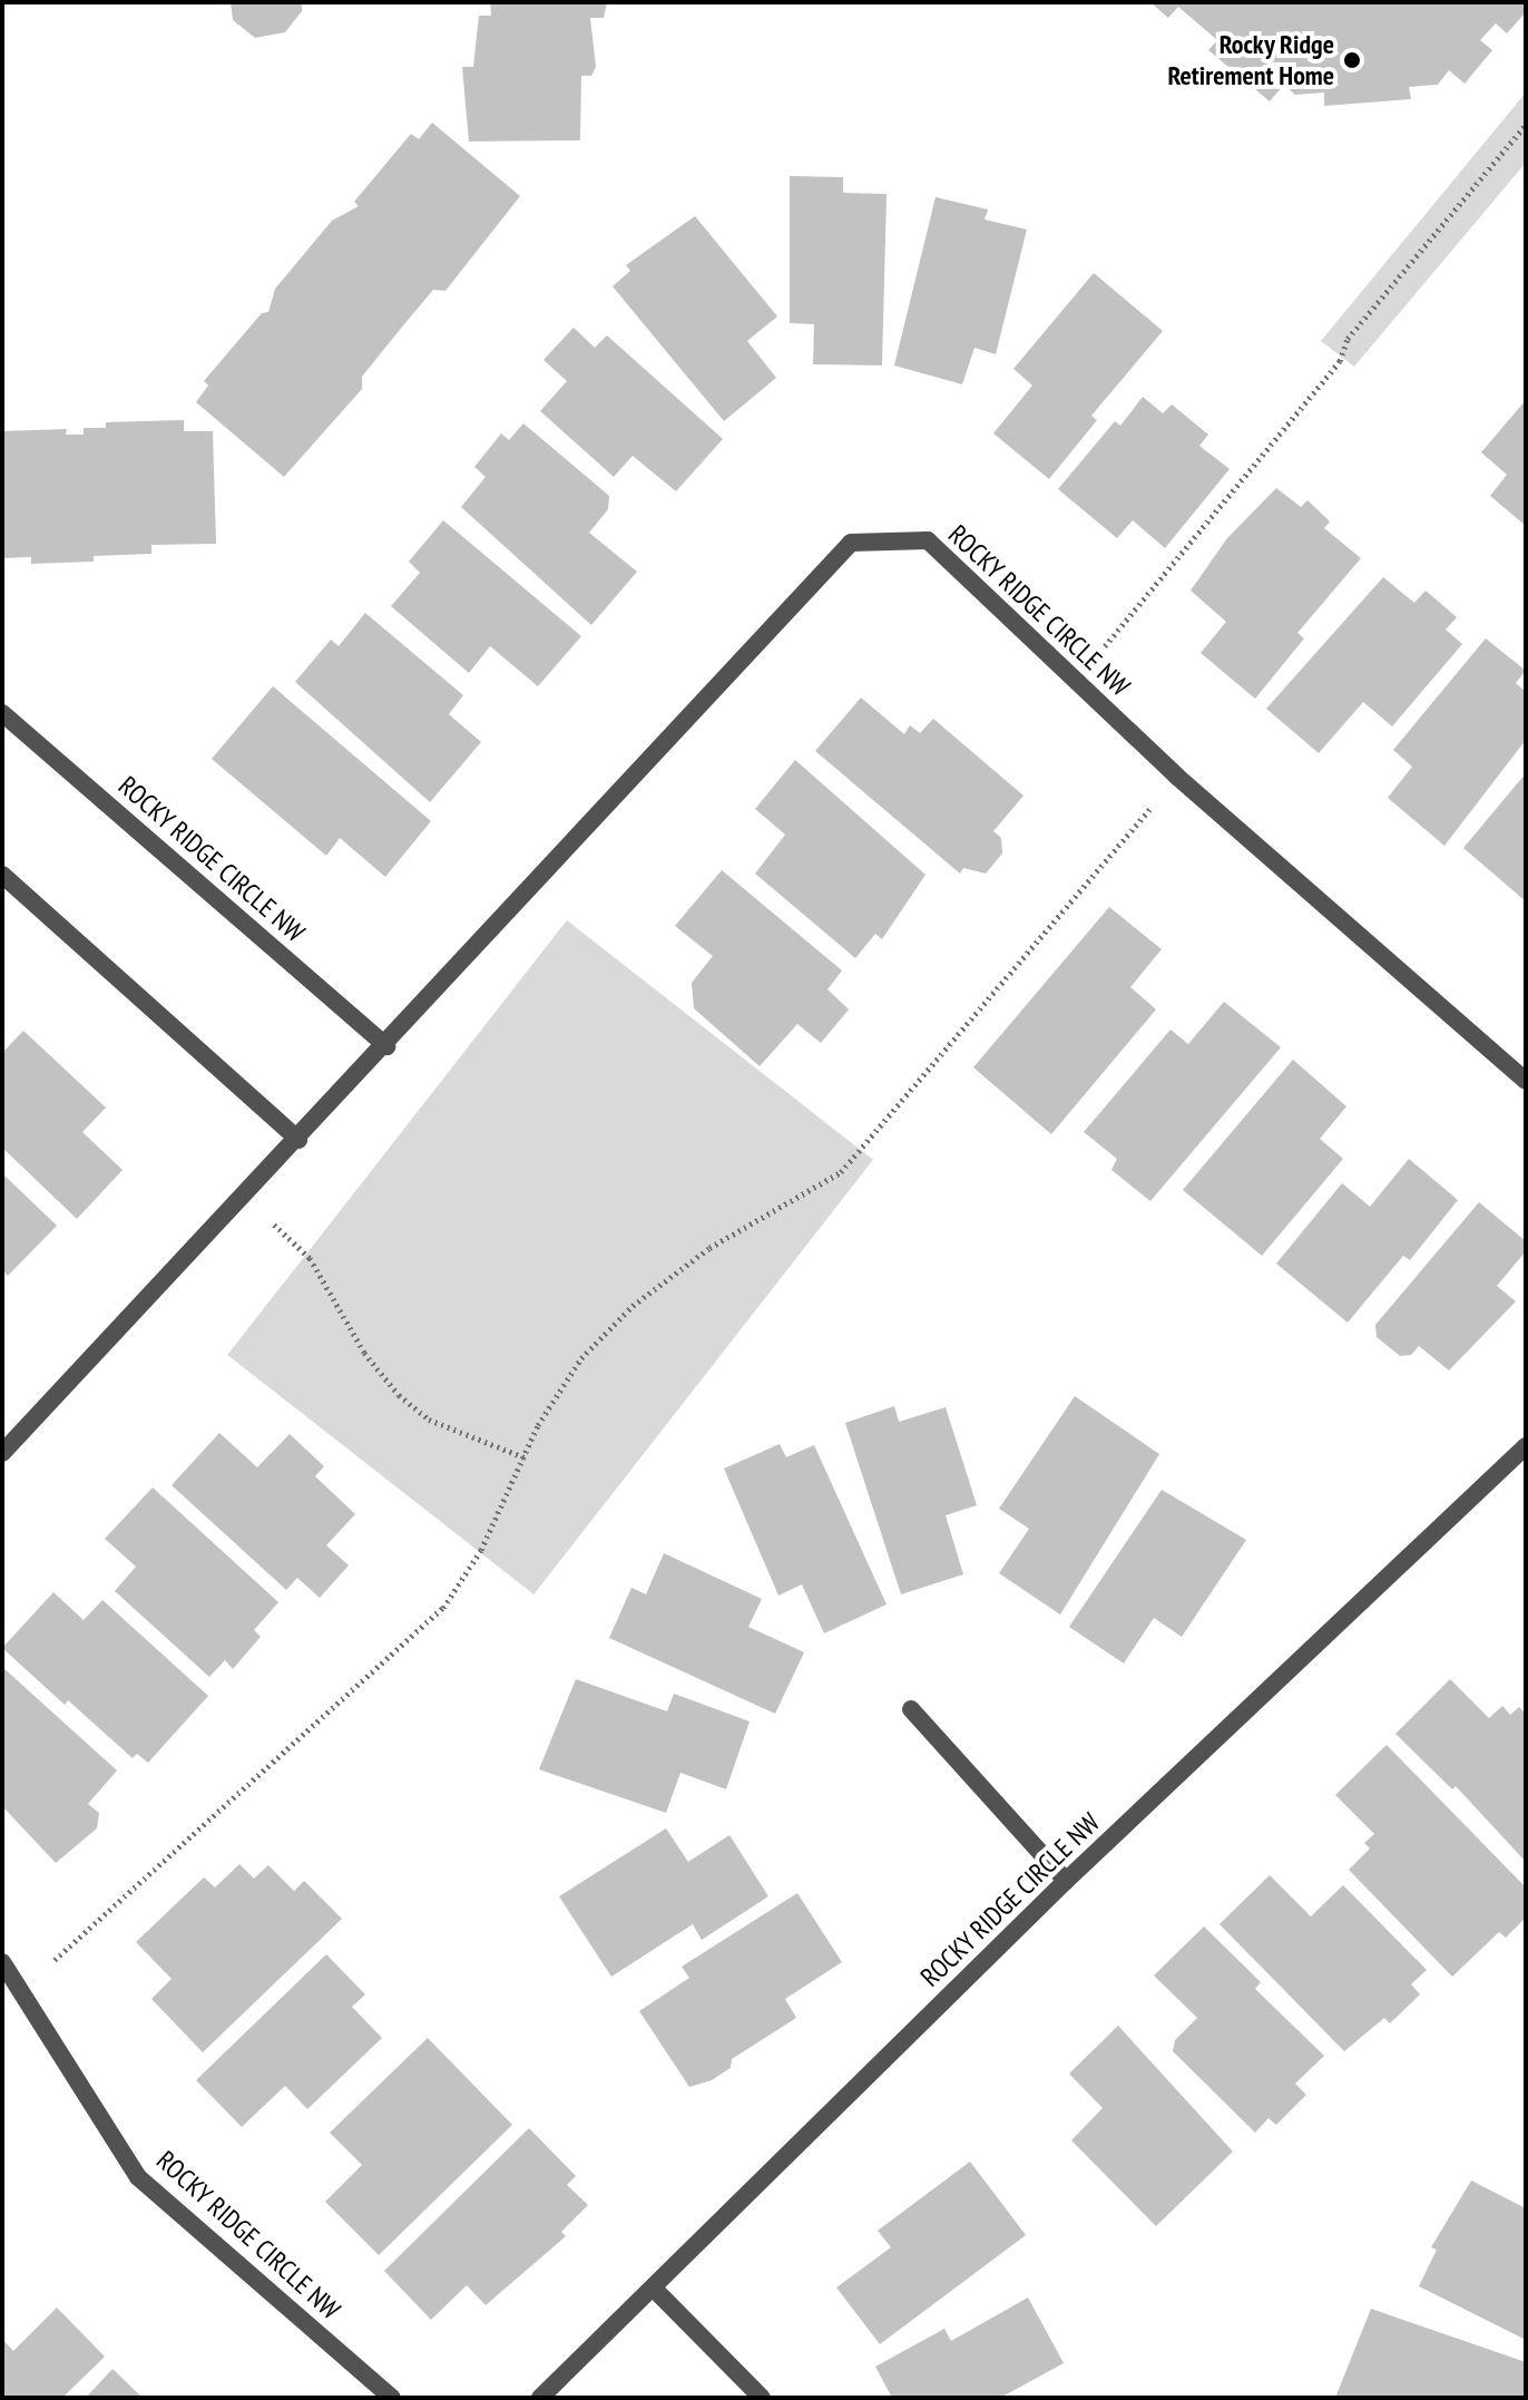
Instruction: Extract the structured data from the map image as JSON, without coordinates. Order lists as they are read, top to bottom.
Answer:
{
  "streets": {
    "street": ["ROCKY RIDGE CIRCLE NW"]
  },
  "places": ["Rocky Ridge Retirement Home"]
}
